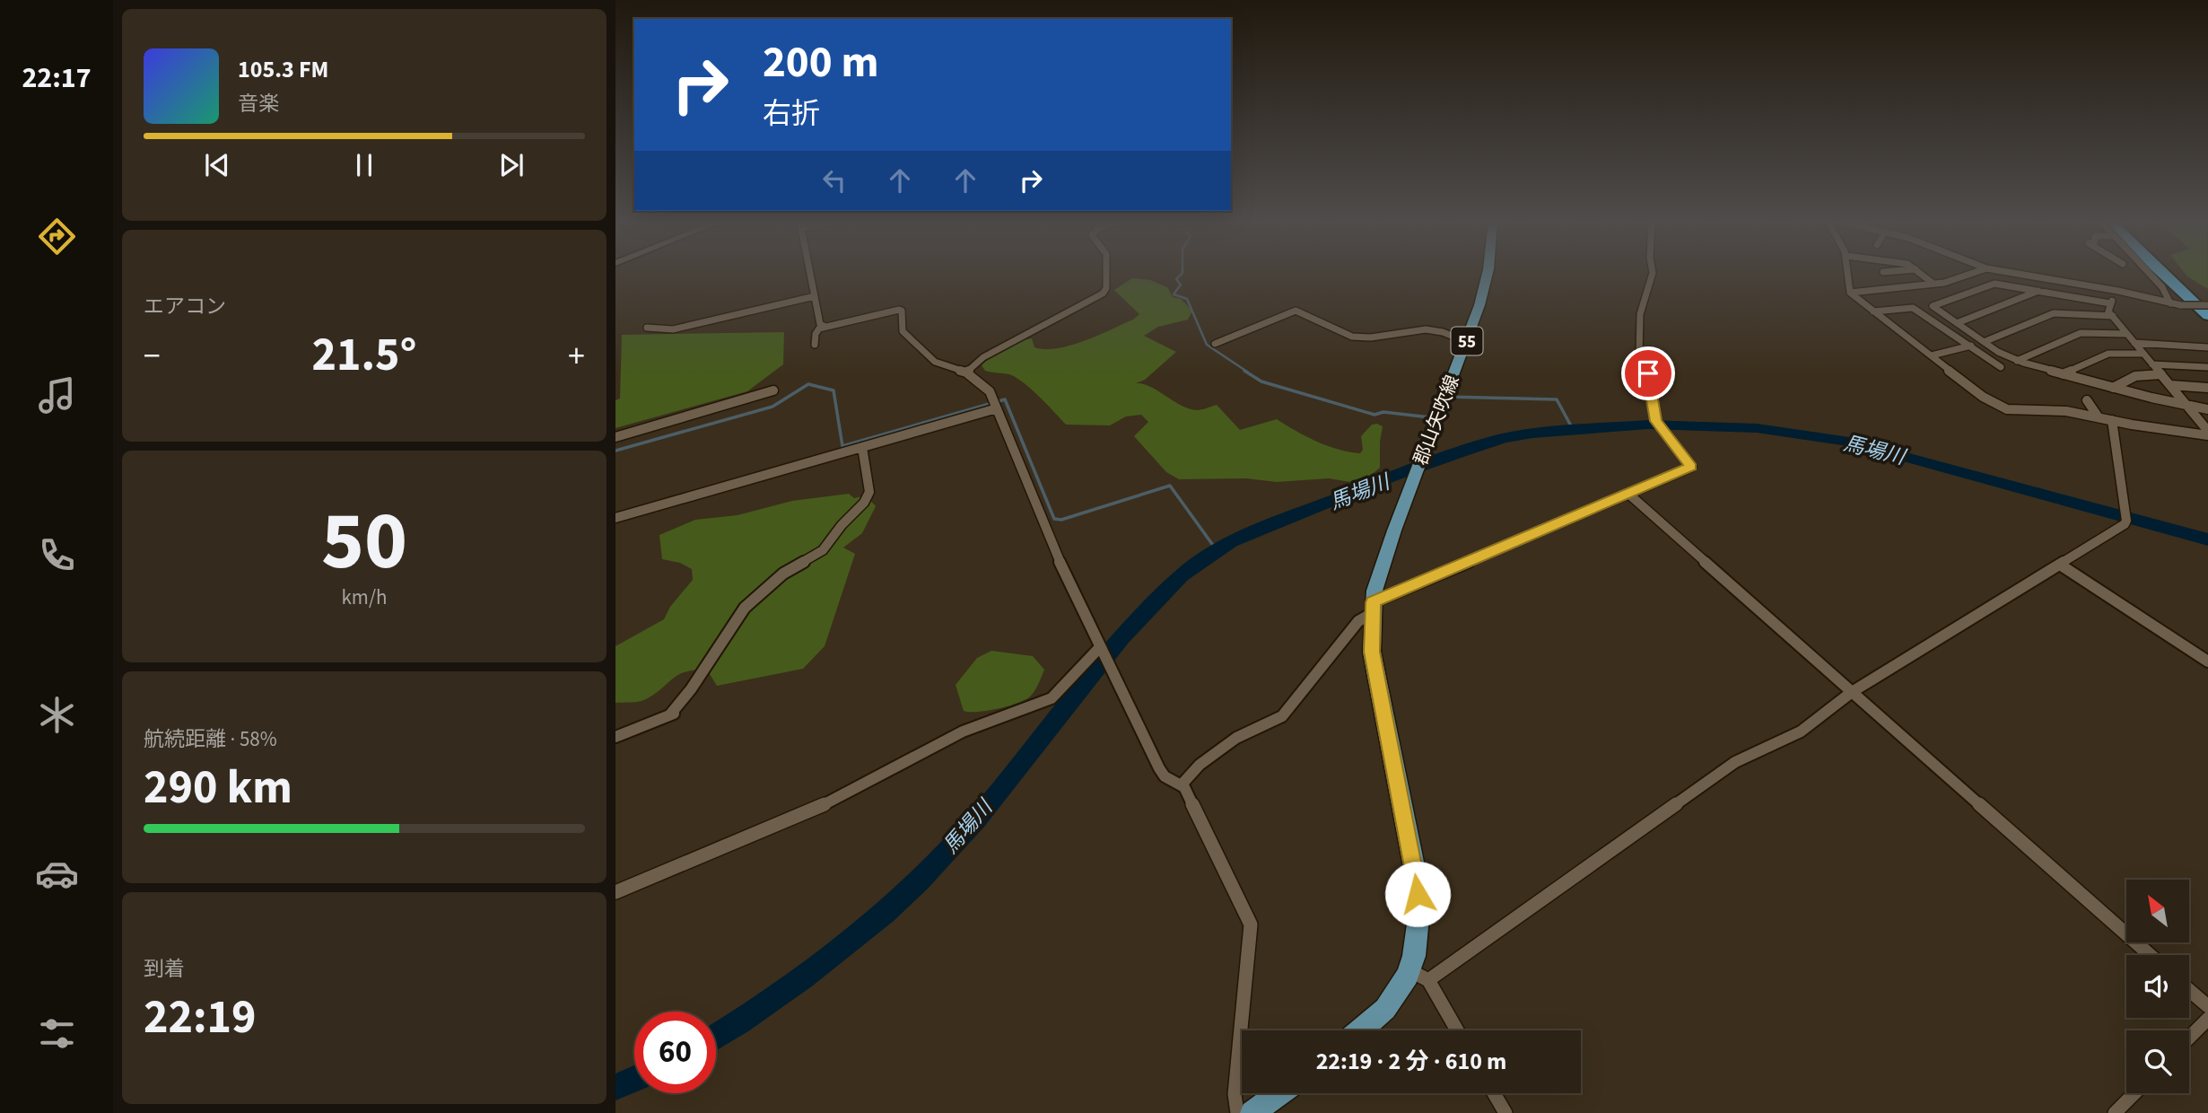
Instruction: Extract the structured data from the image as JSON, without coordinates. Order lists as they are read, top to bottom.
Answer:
{
  "streets": {
    "main road": ["55", "郡山矢吹線"]
  },
  "water": ["馬場川"],
  "north": "top left",
  "page": {
    "tabs": "22:17",
    "turn": ["200 m", "右折"],
    "song": ["105.3 FM", "音楽"],
    "tile": [
      "エアコン",
      ["50", "km/h"],
      ["航続距離 · 58%", "290 km"],
      ["到着", "22:19"]
    ],
    "heat": ["−", "21.5°", "+"],
    "limit": "60",
    "trip": "22:19 · 2 分 · 610 m"
  }
}
